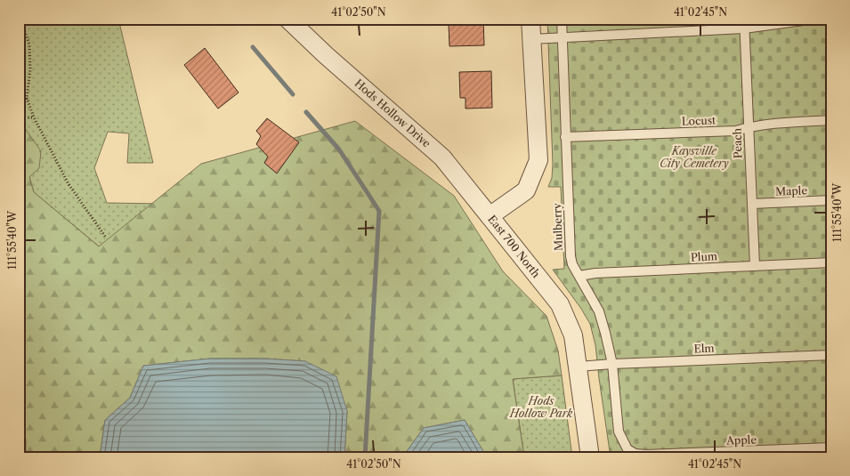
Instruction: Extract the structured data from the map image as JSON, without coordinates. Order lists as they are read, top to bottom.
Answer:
{
  "streets": {
    "street": ["Hods Hollow Drive", "East 700 North"],
    "lane": [
      "Locust",
      "Peach",
      "Maple",
      "Mulberry",
      "Plum",
      "Elm",
      "Apple"
    ]
  },
  "crossings": [
    ["Hods Hollow Drive", "East 700 North"],
    ["Locust", "Peach"],
    ["Locust", "Mulberry"],
    ["Peach", "Maple"],
    ["Peach", "Plum"],
    ["Mulberry", "Plum"],
    ["Mulberry", "Elm"],
    ["Mulberry", "Apple"],
    ["East 700 North", "Elm"]
  ],
  "parks": ["Kaysville City Cemetery", "Hods Hollow Park"],
  "coordinates": ["41°02'50\"N", "41°02'45\"N", "111°55'40\"W"]
}
